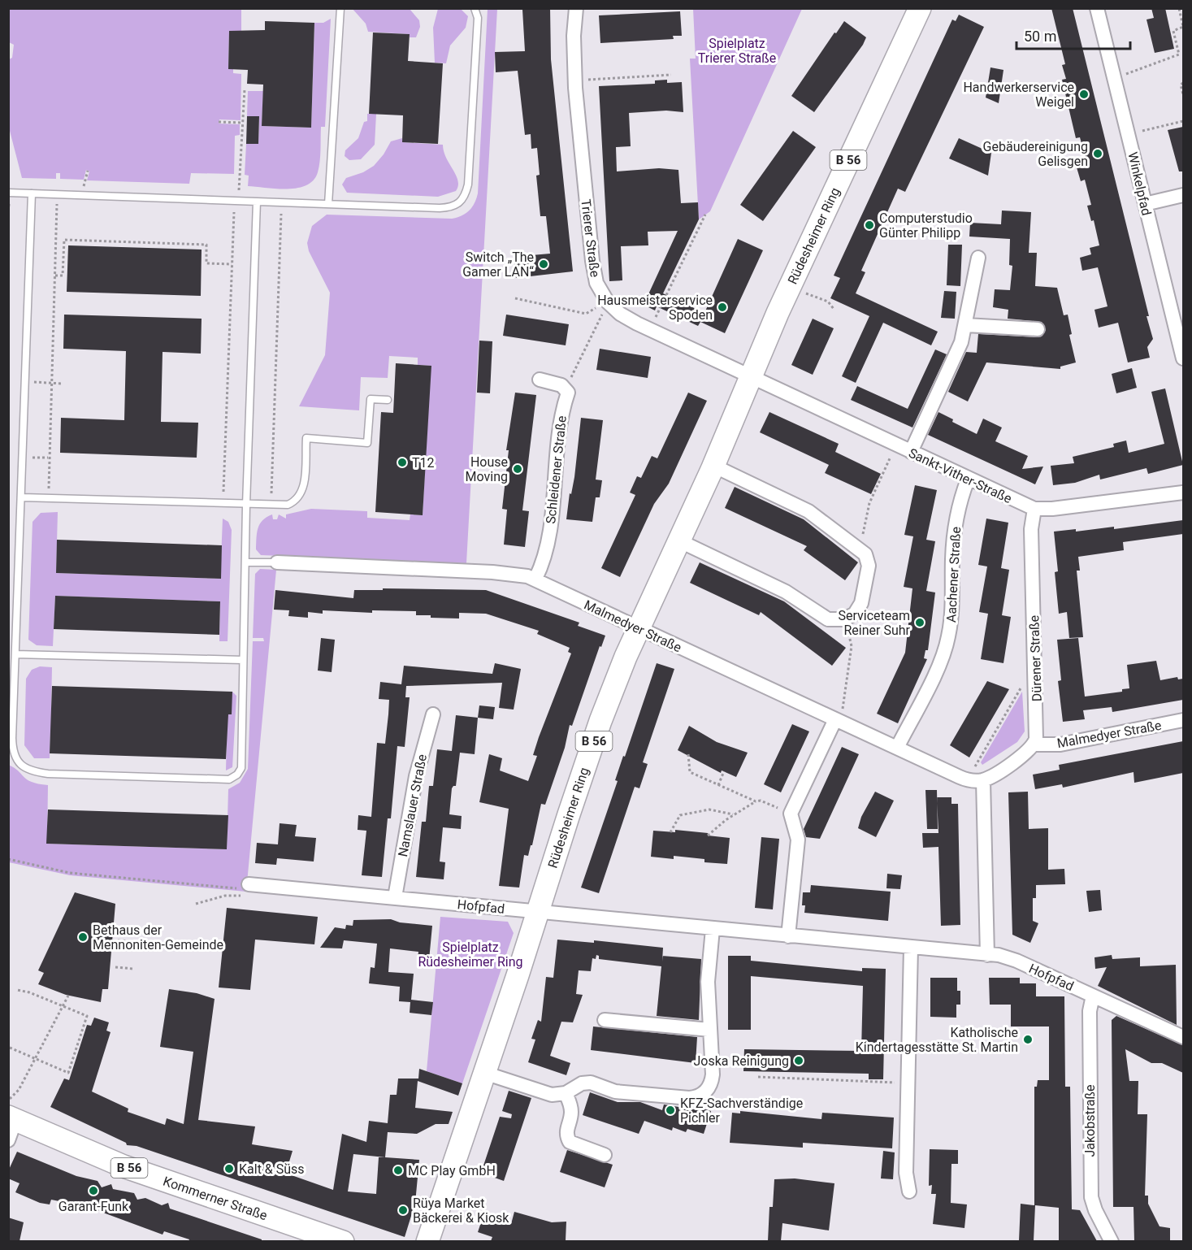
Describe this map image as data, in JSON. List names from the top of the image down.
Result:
{
  "streets": {
    "main road": ["B 56", "Rüdesheimer Ring", "Kommerner Straße"],
    "street": [
      "Winkelpfad",
      "Trierer Straße",
      "Schleidener Straße",
      "Sankt-Vither-Straße",
      "Aachener Straße",
      "Malmedyer Straße",
      "Dürener Straße",
      "Namslauer Straße",
      "Hofpfad",
      "Jakobstraße"
    ]
  },
  "crossings": [
    ["Rüdesheimer Ring", "Trierer Straße"],
    ["Rüdesheimer Ring", "Sankt-Vither-Straße"],
    ["Rüdesheimer Ring", "Malmedyer Straße"],
    ["Rüdesheimer Ring", "Hofpfad"],
    ["Trierer Straße", "Sankt-Vither-Straße"],
    ["Schleidener Straße", "Malmedyer Straße"],
    ["Sankt-Vither-Straße", "Aachener Straße"],
    ["Sankt-Vither-Straße", "Dürener Straße"],
    ["Aachener Straße", "Malmedyer Straße"],
    ["Malmedyer Straße", "Dürener Straße"],
    ["Namslauer Straße", "Hofpfad"],
    ["Hofpfad", "Jakobstraße"]
  ],
  "parks": ["Spielplatz Trierer Straße", "Spielplatz Rüdesheimer Ring"],
  "places": [
    "Handwerkerservice Weigel",
    "Gebäudereinigung Gelisgen",
    "Computerstudio Günter Philipp",
    "Switch „The Gamer LAN“",
    "Hausmeisterservice Spoden",
    "T12",
    "House Moving",
    "Serviceteam Reiner Suhr",
    "Bethaus der Mennoniten-Gemeinde",
    "Katholische Kindertagesstätte St. Martin",
    "Joska Reinigung",
    "KFZ-Sachverständige Pichler",
    "Kalt & Süss",
    "MC Play GmbH",
    "Garant-Funk",
    "Rüya Market Bäckerei & Kiosk"
  ],
  "scale_bar": "50 m"
}
